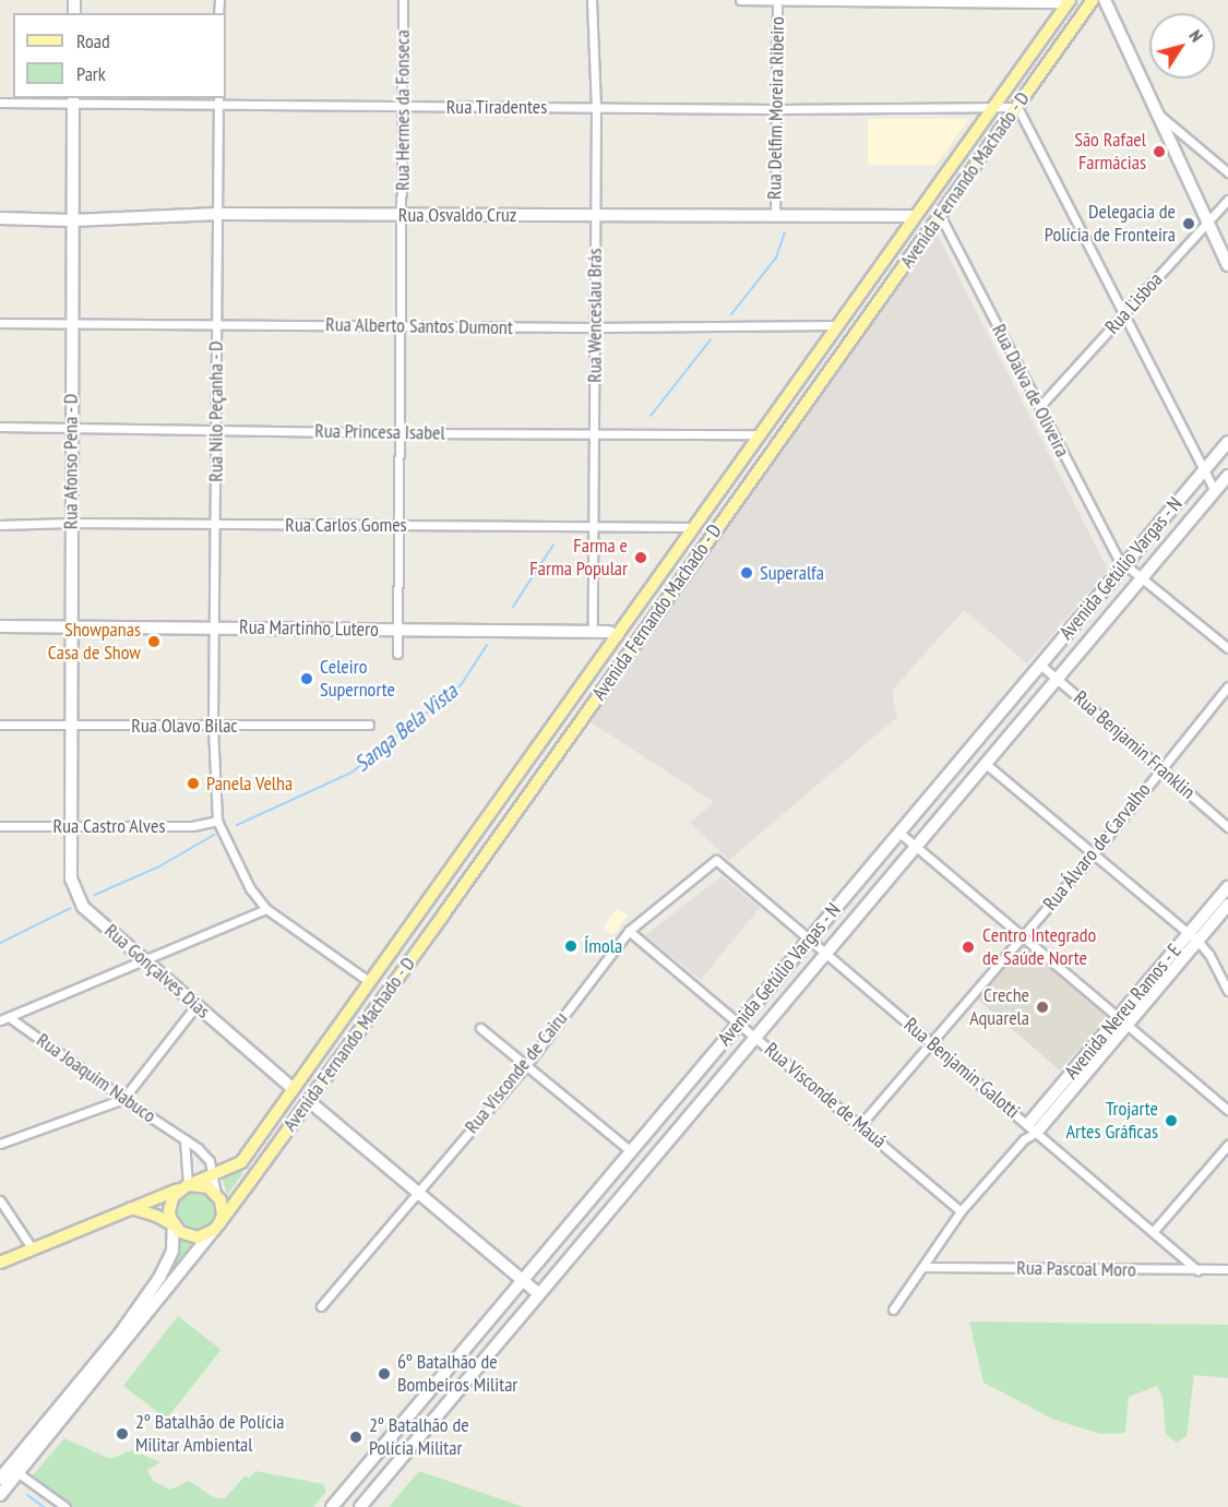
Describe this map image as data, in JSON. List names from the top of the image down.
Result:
{
  "streets": {
    "main road": ["Avenida Fernando Machado - D"],
    "street": [
      "Rua Tiradentes",
      "Rua Delfim Moreira Ribeiro",
      "Rua Hermes da Fonseca",
      "Rua Osvaldo Cruz",
      "Rua Lisboa",
      "Rua Wenceslau Brás",
      "Rua Alberto Santos Dumont",
      "Rua Dalva de Oliveira",
      "Rua Nilo Peçanha - D",
      "Rua Princesa Isabel",
      "Rua Afonso Pena - D",
      "Rua Carlos Gomes",
      "Avenida Getúlio Vargas - N",
      "Rua Martinho Lutero",
      "Rua Olavo Bilac",
      "Rua Benjamin Franklin",
      "Rua Castro Alves",
      "Rua Álvaro de Carvalho",
      "Rua Gonçalves Dias",
      "Avenida Nereu Ramos - E",
      "Rua Benjamin Galotti",
      "Rua Visconde de Cairu",
      "Rua Joaquim Nabuco",
      "Rua Visconde de Mauá",
      "Rua Pascoal Moro"
    ]
  },
  "crossings": [
    ["Rua Tiradentes", "Rua Delfim Moreira Ribeiro"],
    ["Rua Tiradentes", "Rua Hermes da Fonseca"],
    ["Rua Tiradentes", "Avenida Fernando Machado - D"],
    ["Rua Tiradentes", "Rua Wenceslau Brás"],
    ["Rua Tiradentes", "Rua Nilo Peçanha - D"],
    ["Rua Tiradentes", "Rua Afonso Pena - D"],
    ["Rua Delfim Moreira Ribeiro", "Rua Osvaldo Cruz"],
    ["Rua Hermes da Fonseca", "Rua Osvaldo Cruz"],
    ["Rua Hermes da Fonseca", "Rua Alberto Santos Dumont"],
    ["Rua Hermes da Fonseca", "Rua Princesa Isabel"],
    ["Rua Hermes da Fonseca", "Rua Carlos Gomes"],
    ["Rua Hermes da Fonseca", "Rua Martinho Lutero"],
    ["Avenida Fernando Machado - D", "Rua Osvaldo Cruz"],
    ["Avenida Fernando Machado - D", "Rua Alberto Santos Dumont"],
    ["Avenida Fernando Machado - D", "Rua Dalva de Oliveira"],
    ["Avenida Fernando Machado - D", "Rua Princesa Isabel"],
    ["Avenida Fernando Machado - D", "Rua Carlos Gomes"],
    ["Avenida Fernando Machado - D", "Rua Martinho Lutero"],
    ["Avenida Fernando Machado - D", "Rua Gonçalves Dias"],
    ["Avenida Fernando Machado - D", "Rua Joaquim Nabuco"],
    ["Rua Osvaldo Cruz", "Rua Wenceslau Brás"],
    ["Rua Osvaldo Cruz", "Rua Nilo Peçanha - D"],
    ["Rua Osvaldo Cruz", "Rua Afonso Pena - D"],
    ["Rua Lisboa", "Rua Dalva de Oliveira"],
    ["Rua Wenceslau Brás", "Rua Alberto Santos Dumont"],
    ["Rua Wenceslau Brás", "Rua Princesa Isabel"],
    ["Rua Wenceslau Brás", "Rua Carlos Gomes"],
    ["Rua Wenceslau Brás", "Rua Martinho Lutero"],
    ["Rua Alberto Santos Dumont", "Rua Nilo Peçanha - D"],
    ["Rua Alberto Santos Dumont", "Rua Afonso Pena - D"],
    ["Rua Dalva de Oliveira", "Avenida Getúlio Vargas - N"],
    ["Rua Nilo Peçanha - D", "Rua Princesa Isabel"],
    ["Rua Nilo Peçanha - D", "Rua Carlos Gomes"],
    ["Rua Nilo Peçanha - D", "Rua Martinho Lutero"],
    ["Rua Nilo Peçanha - D", "Rua Olavo Bilac"],
    ["Rua Nilo Peçanha - D", "Rua Castro Alves"],
    ["Rua Princesa Isabel", "Rua Afonso Pena - D"],
    ["Rua Afonso Pena - D", "Rua Carlos Gomes"],
    ["Rua Afonso Pena - D", "Rua Martinho Lutero"],
    ["Rua Afonso Pena - D", "Rua Olavo Bilac"],
    ["Rua Afonso Pena - D", "Rua Castro Alves"],
    ["Rua Afonso Pena - D", "Rua Gonçalves Dias"],
    ["Avenida Getúlio Vargas - N", "Rua Benjamin Franklin"],
    ["Avenida Getúlio Vargas - N", "Rua Benjamin Galotti"],
    ["Avenida Getúlio Vargas - N", "Rua Visconde de Mauá"],
    ["Rua Benjamin Franklin", "Rua Álvaro de Carvalho"],
    ["Rua Castro Alves", "Rua Gonçalves Dias"],
    ["Rua Álvaro de Carvalho", "Rua Benjamin Galotti"],
    ["Rua Álvaro de Carvalho", "Rua Visconde de Mauá"],
    ["Avenida Nereu Ramos - E", "Rua Benjamin Galotti"],
    ["Avenida Nereu Ramos - E", "Rua Visconde de Mauá"],
    ["Avenida Nereu Ramos - E", "Rua Pascoal Moro"],
    ["Rua Benjamin Galotti", "Rua Visconde de Cairu"],
    ["Rua Benjamin Galotti", "Rua Pascoal Moro"],
    ["Rua Visconde de Cairu", "Rua Visconde de Mauá"]
  ],
  "water": ["Sanga Bela Vista"],
  "places": [
    "São Rafael Farmácias",
    "Delegacia de Polícia de Fronteira",
    "Farma e Farma Popular",
    "Superalfa",
    "Showpanas Casa de Show",
    "Celeiro Supernorte",
    "Panela Velha",
    "Ímola",
    "Centro Integrado de Saúde Norte",
    "Creche Aquarela",
    "Trojarte Artes Gráficas",
    "6º Batalhão de Bombeiros Militar",
    "2º Batalhão de Polícia Militar Ambiental",
    "2º Batalhão de Polícia Militar"
  ],
  "legend": ["Road", "Park"],
  "north": "top right"
}
